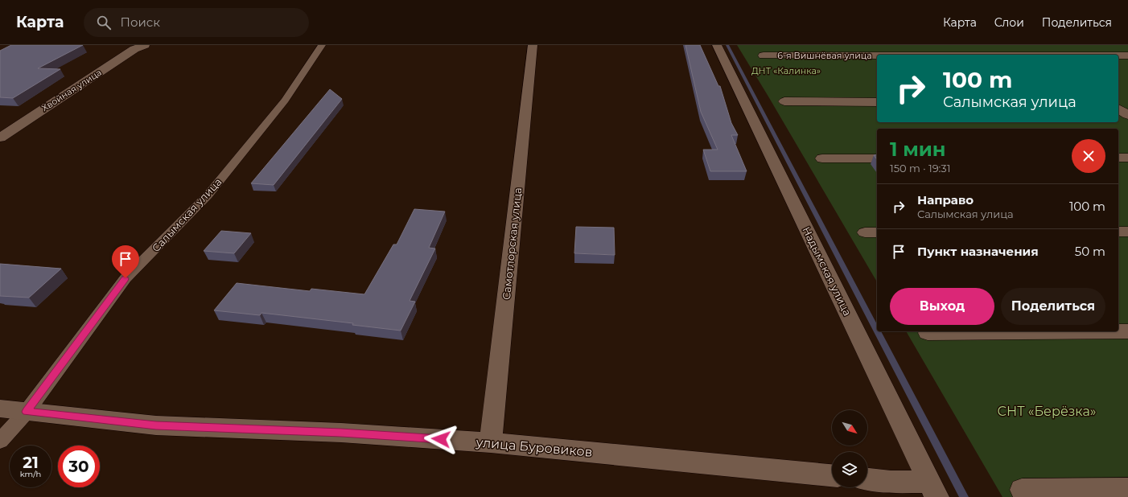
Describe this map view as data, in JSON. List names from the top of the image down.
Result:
{
  "streets": {
    "street": [
      "6-я Вишнёвая улица",
      "Хвойная улица",
      "Самотлорская улица",
      "Надымская улица",
      "улица Буровиков"
    ],
    "lane": ["Салымская улица"]
  },
  "crossings": [
    ["Салымская улица", "улица Буровиков"],
    ["Самотлорская улица", "улица Буровиков"]
  ],
  "parks": ["ДНТ «Калинка»", "СНТ «Берёзка»"],
  "north": "bottom right",
  "page": {
    "header": "Карта",
    "search": "Поиск",
    "nav": ["Карта", "Слои", "Поделиться"],
    "turn": ["100 m", "Салымская улица"],
    "heading": ["1 мин", "150 m · 19:31"],
    "list": [
      {
        "name": "Направо",
        "note": "Салымская улица",
        "value": "100 m"
      },
      {
        "name": "Пункт назначения",
        "value": "50 m"
      }
    ],
    "buttons": ["Выход", "Поделиться"],
    "speed": "21 km/h",
    "limit": "30"
  }
}
